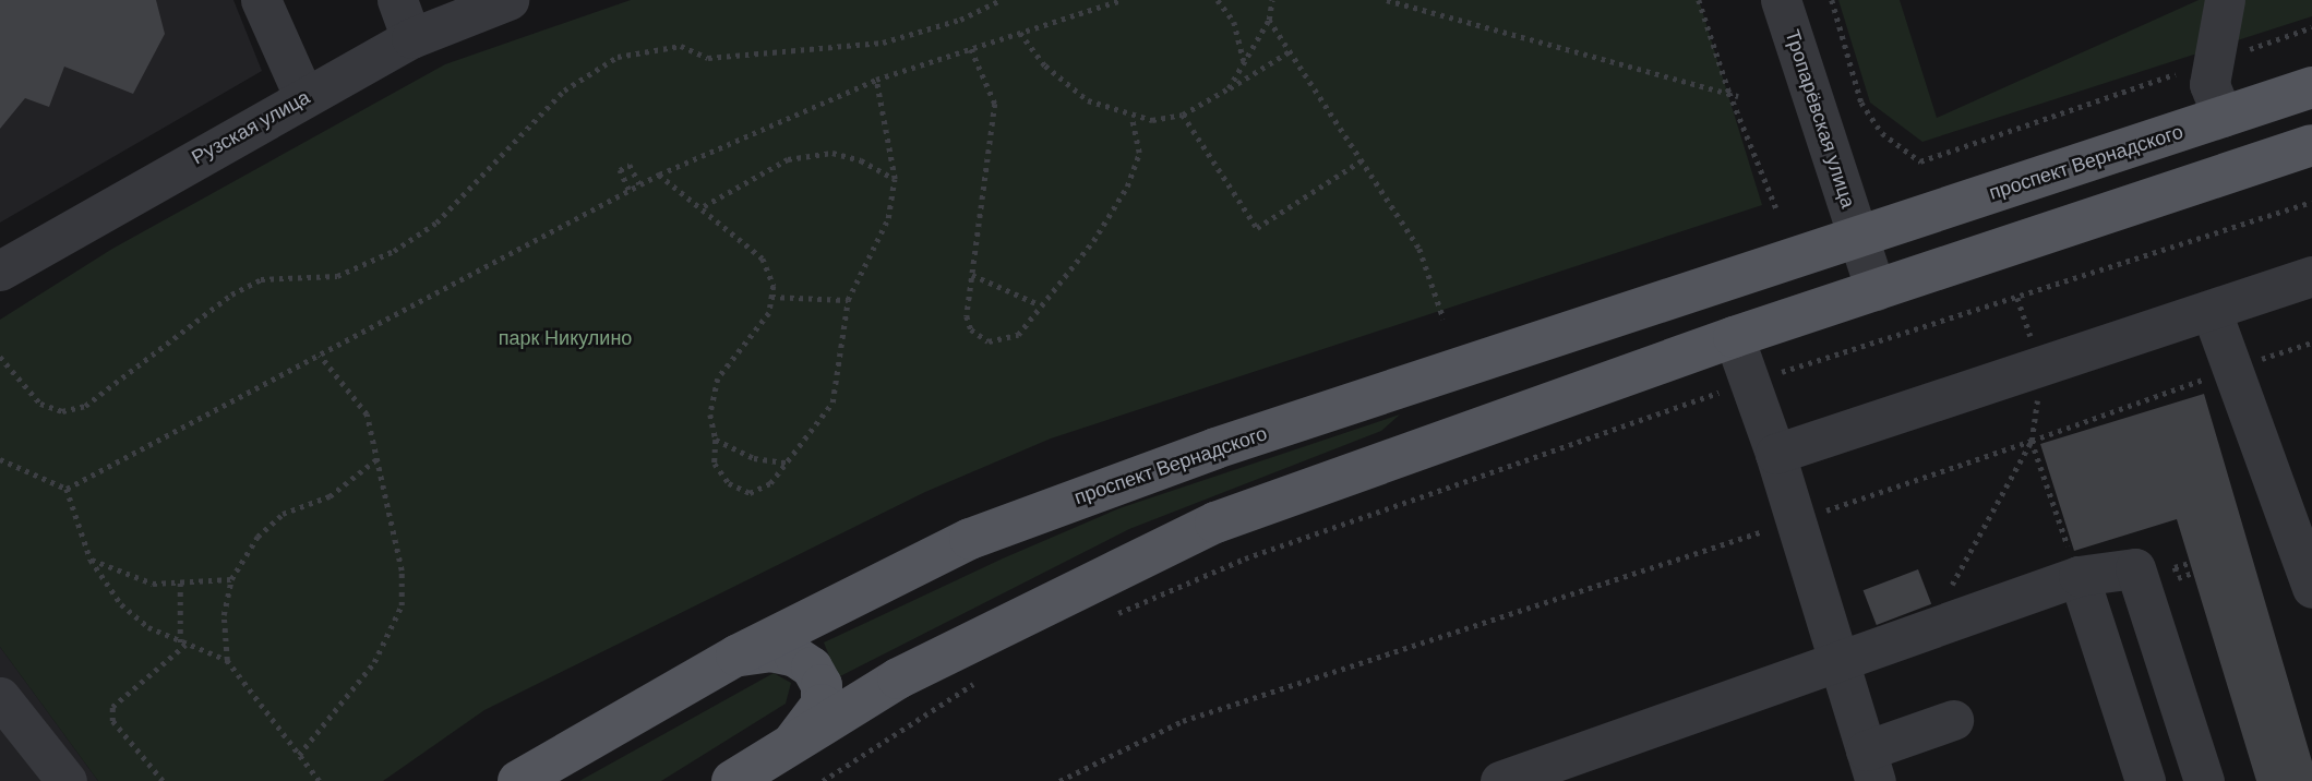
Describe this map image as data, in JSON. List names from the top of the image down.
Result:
{
  "streets": {
    "main road": ["проспект Вернадского"],
    "street": ["Тропарёвская улица", "Рузская улица"]
  },
  "crossings": [
    ["Тропарёвская улица", "проспект Вернадского"]
  ],
  "parks": ["парк Никулино"]
}
